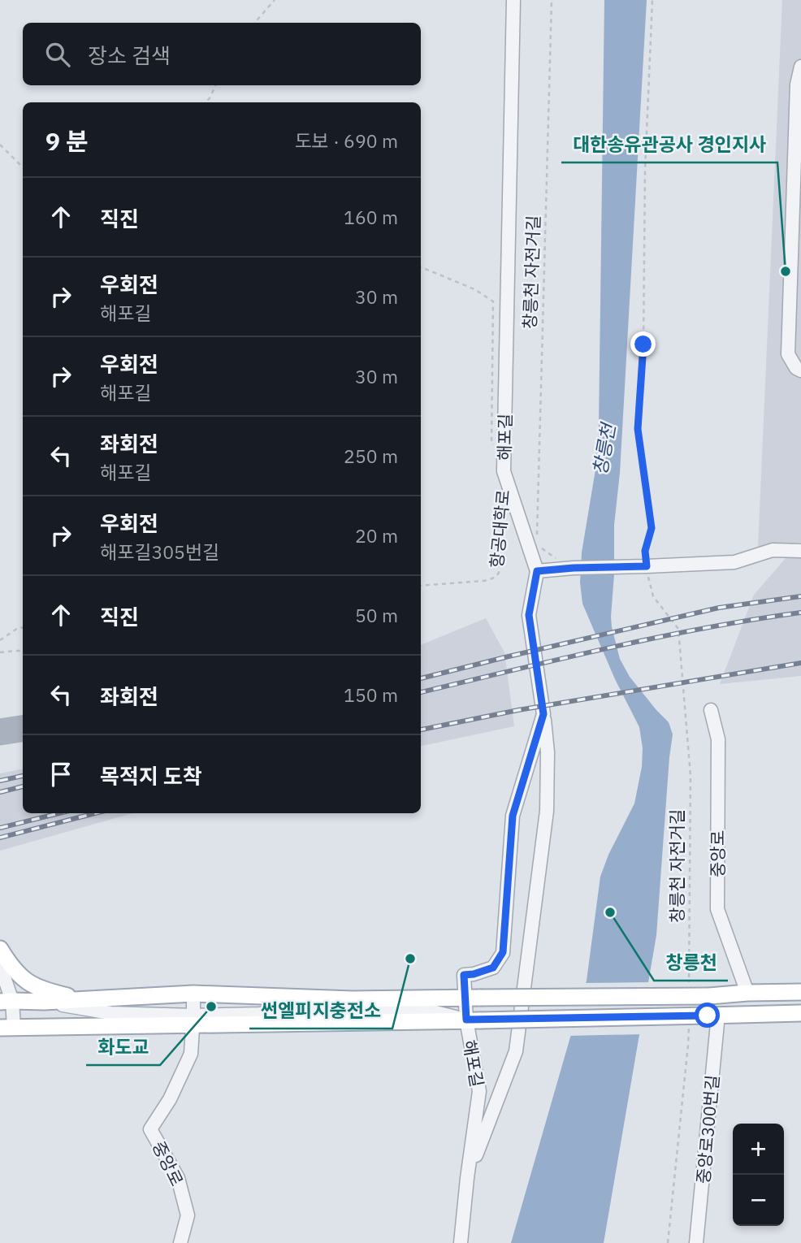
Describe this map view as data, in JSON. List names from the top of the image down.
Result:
{
  "streets": {
    "street": ["해포길", "중앙로", "중앙로300번길"],
    "path": ["창릉천 자전거길", "항공대학로"]
  },
  "water": ["창릉천"],
  "places": [
    "대한송유관공사 경인지사",
    "창릉천",
    "썬엘피지충전소",
    "화도교"
  ],
  "page": {
    "search": "장소 검색",
    "heading": ["9 분", "도보 · 690 m"],
    "list": [
      ["직진", "160 m"],
      ["우회전", "해포길", "30 m"],
      ["우회전", "해포길", "30 m"],
      ["좌회전", "해포길", "250 m"],
      ["우회전", "해포길305번길", "20 m"],
      ["직진", "50 m"],
      ["좌회전", "150 m"],
      "목적지 도착"
    ],
    "map_buttons": ["+", "−"]
  }
}
